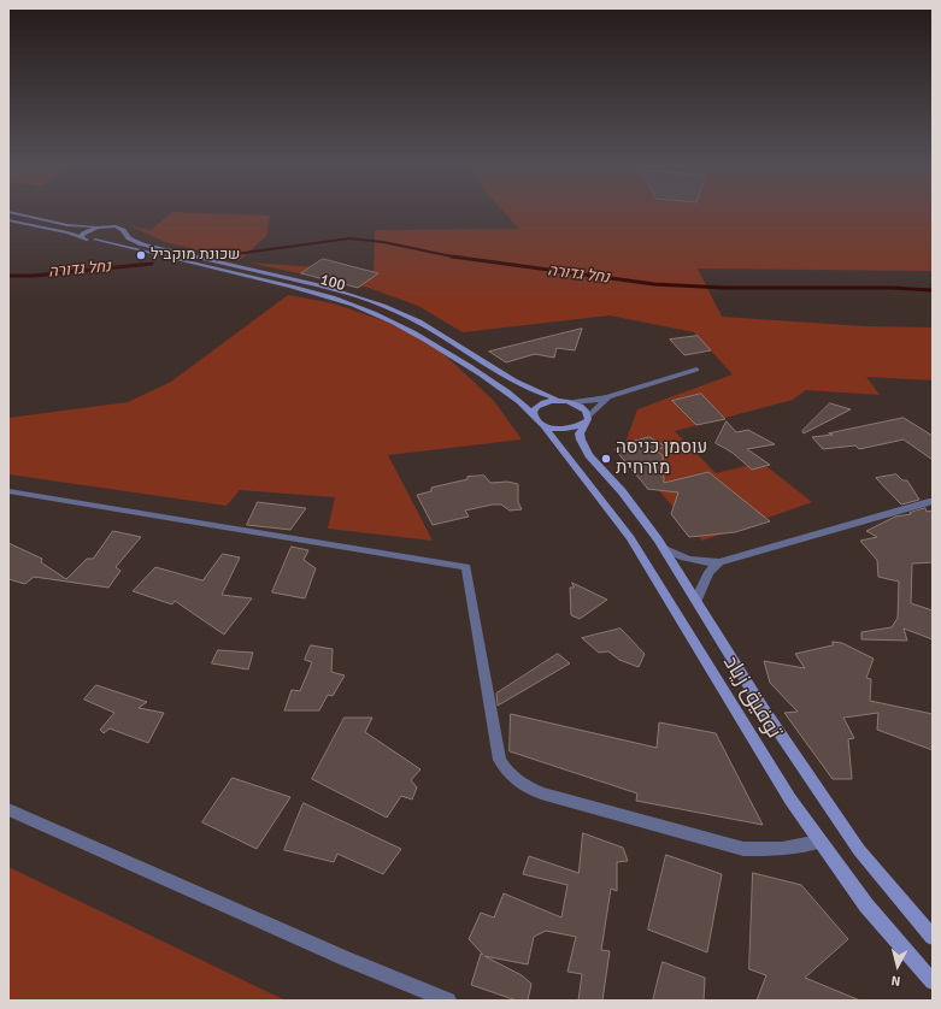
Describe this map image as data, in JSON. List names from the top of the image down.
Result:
{
  "streets": {
    "main road": ["100", "توفيق زياد"]
  },
  "crossings": [
    ["100", "توفيق زياد"]
  ],
  "water": ["נחל גדורה"],
  "places": ["שכונת מוקביל", "עוסמן כניסה מזרחית"],
  "north": "bottom"
}
